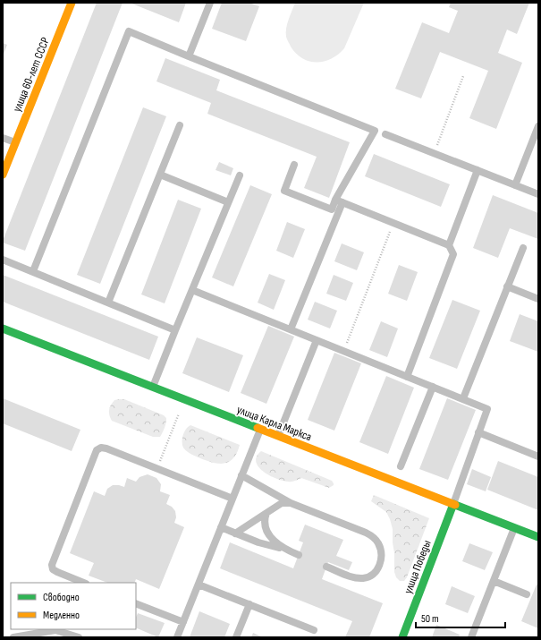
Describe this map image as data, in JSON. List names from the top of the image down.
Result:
{
  "streets": {
    "street": ["улица 60-лет СССР", "улица Карла Маркса", "улица Победы"]
  },
  "crossings": [
    ["улица Карла Маркса", "улица Победы"]
  ],
  "legend": ["Свободно", "Медленно"],
  "scale_bar": "50 m"
}
